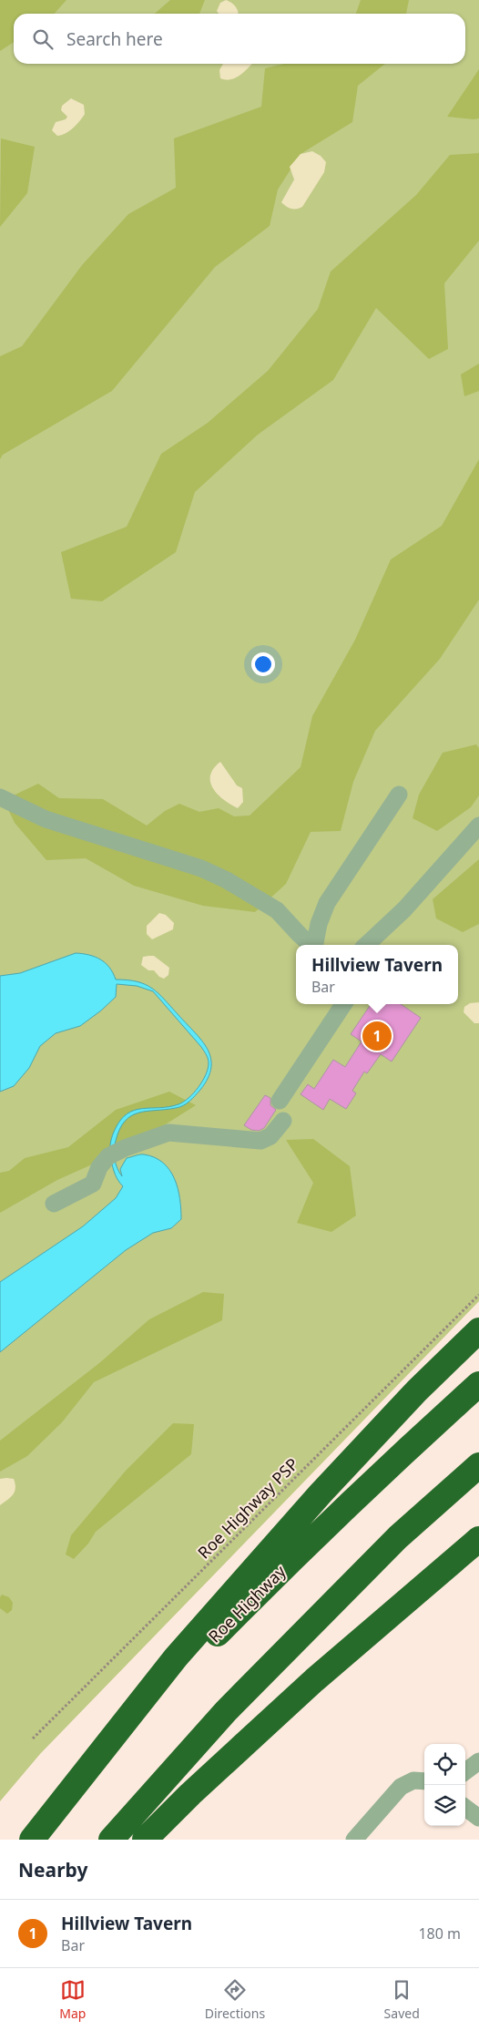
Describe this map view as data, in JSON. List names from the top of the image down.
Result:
{
  "streets": {
    "highway": ["Roe Highway"],
    "path": ["Roe Highway PSP"]
  },
  "page": {
    "search": "Search here",
    "popup": ["Hillview Tavern", "Bar"],
    "pins": "1",
    "heading": "Nearby",
    "list": [
      {
        "mark": "1",
        "name": "Hillview Tavern",
        "note": "Bar",
        "value": "180 m"
      }
    ],
    "nav": ["Map", "Directions", "Saved"]
  }
}
